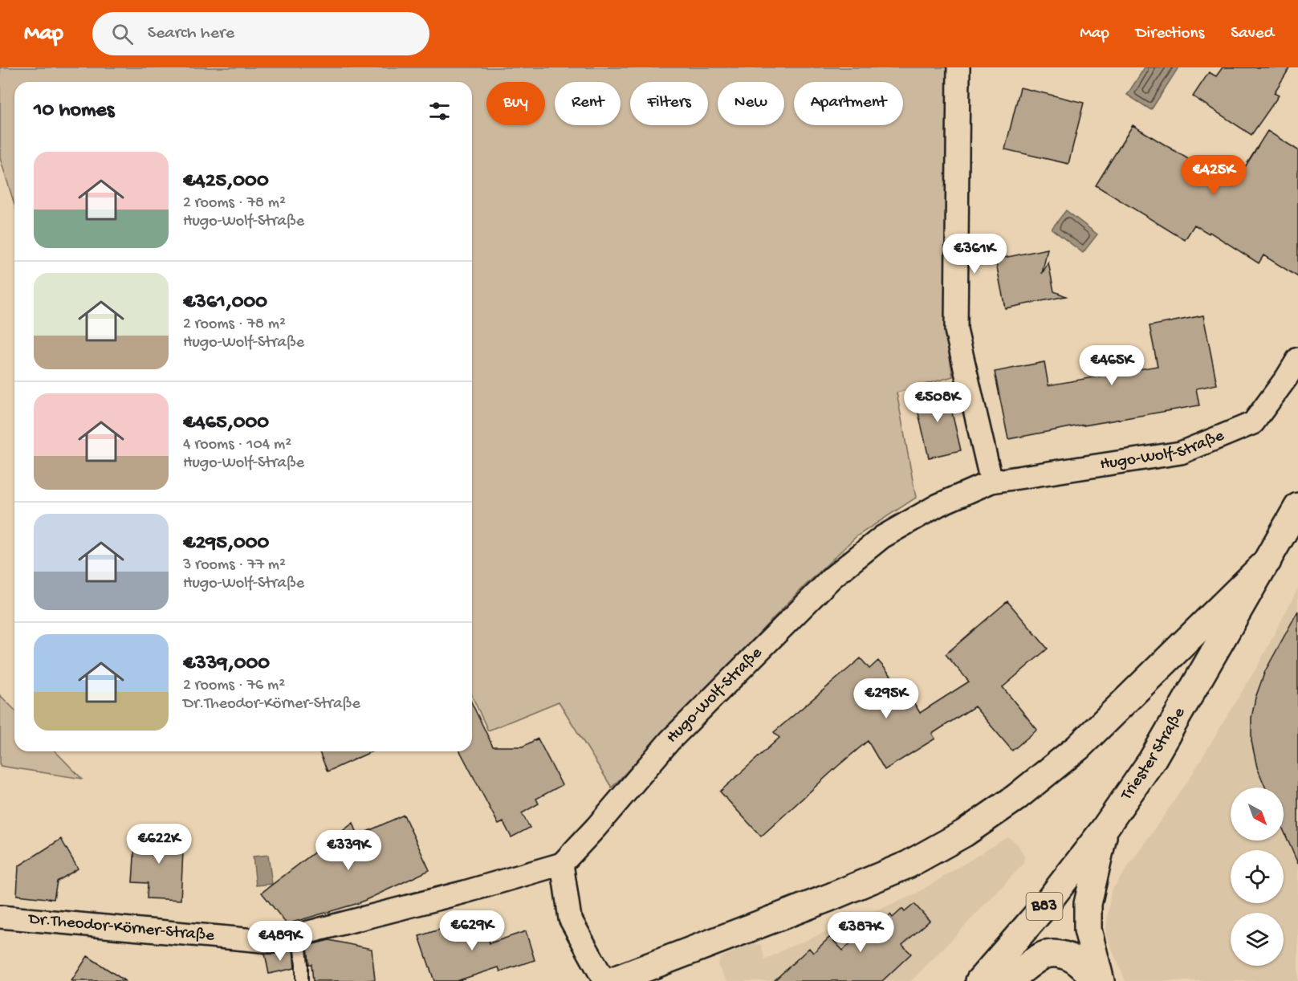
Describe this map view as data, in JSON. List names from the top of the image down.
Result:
{
  "streets": {
    "main road": ["Triester Straße", "B83"],
    "street": ["Hugo-Wolf-Straße", "Dr.Theodor-Körner-Straße"]
  },
  "crossings": [
    ["Hugo-Wolf-Straße", "Dr.Theodor-Körner-Straße"]
  ],
  "north": "bottom right",
  "page": {
    "header": "Map",
    "search": "Search here",
    "nav": ["Map", "Directions", "Saved"],
    "chip": [
      "Buy",
      "Rent",
      "Filters",
      "New",
      "Apartment"
    ],
    "heading": "10 homes",
    "list": [
      {
        "name": "€425,000",
        "note": "2 rooms · 78 m² · Hugo-Wolf-Straße"
      },
      {
        "name": "€361,000",
        "note": "2 rooms · 78 m² · Hugo-Wolf-Straße"
      },
      {
        "name": "€465,000",
        "note": "4 rooms · 104 m² · Hugo-Wolf-Straße"
      },
      {
        "name": "€295,000",
        "note": "3 rooms · 77 m² · Hugo-Wolf-Straße"
      },
      {
        "name": "€339,000",
        "note": "2 rooms · 76 m² · Dr.Theodor-Körner-Straße"
      }
    ],
    "price": [
      "€425K",
      "€361K",
      "€465K",
      "€508K",
      "€295K",
      "€622K",
      "€339K",
      "€629K",
      "€387K",
      "€489K"
    ]
  }
}
